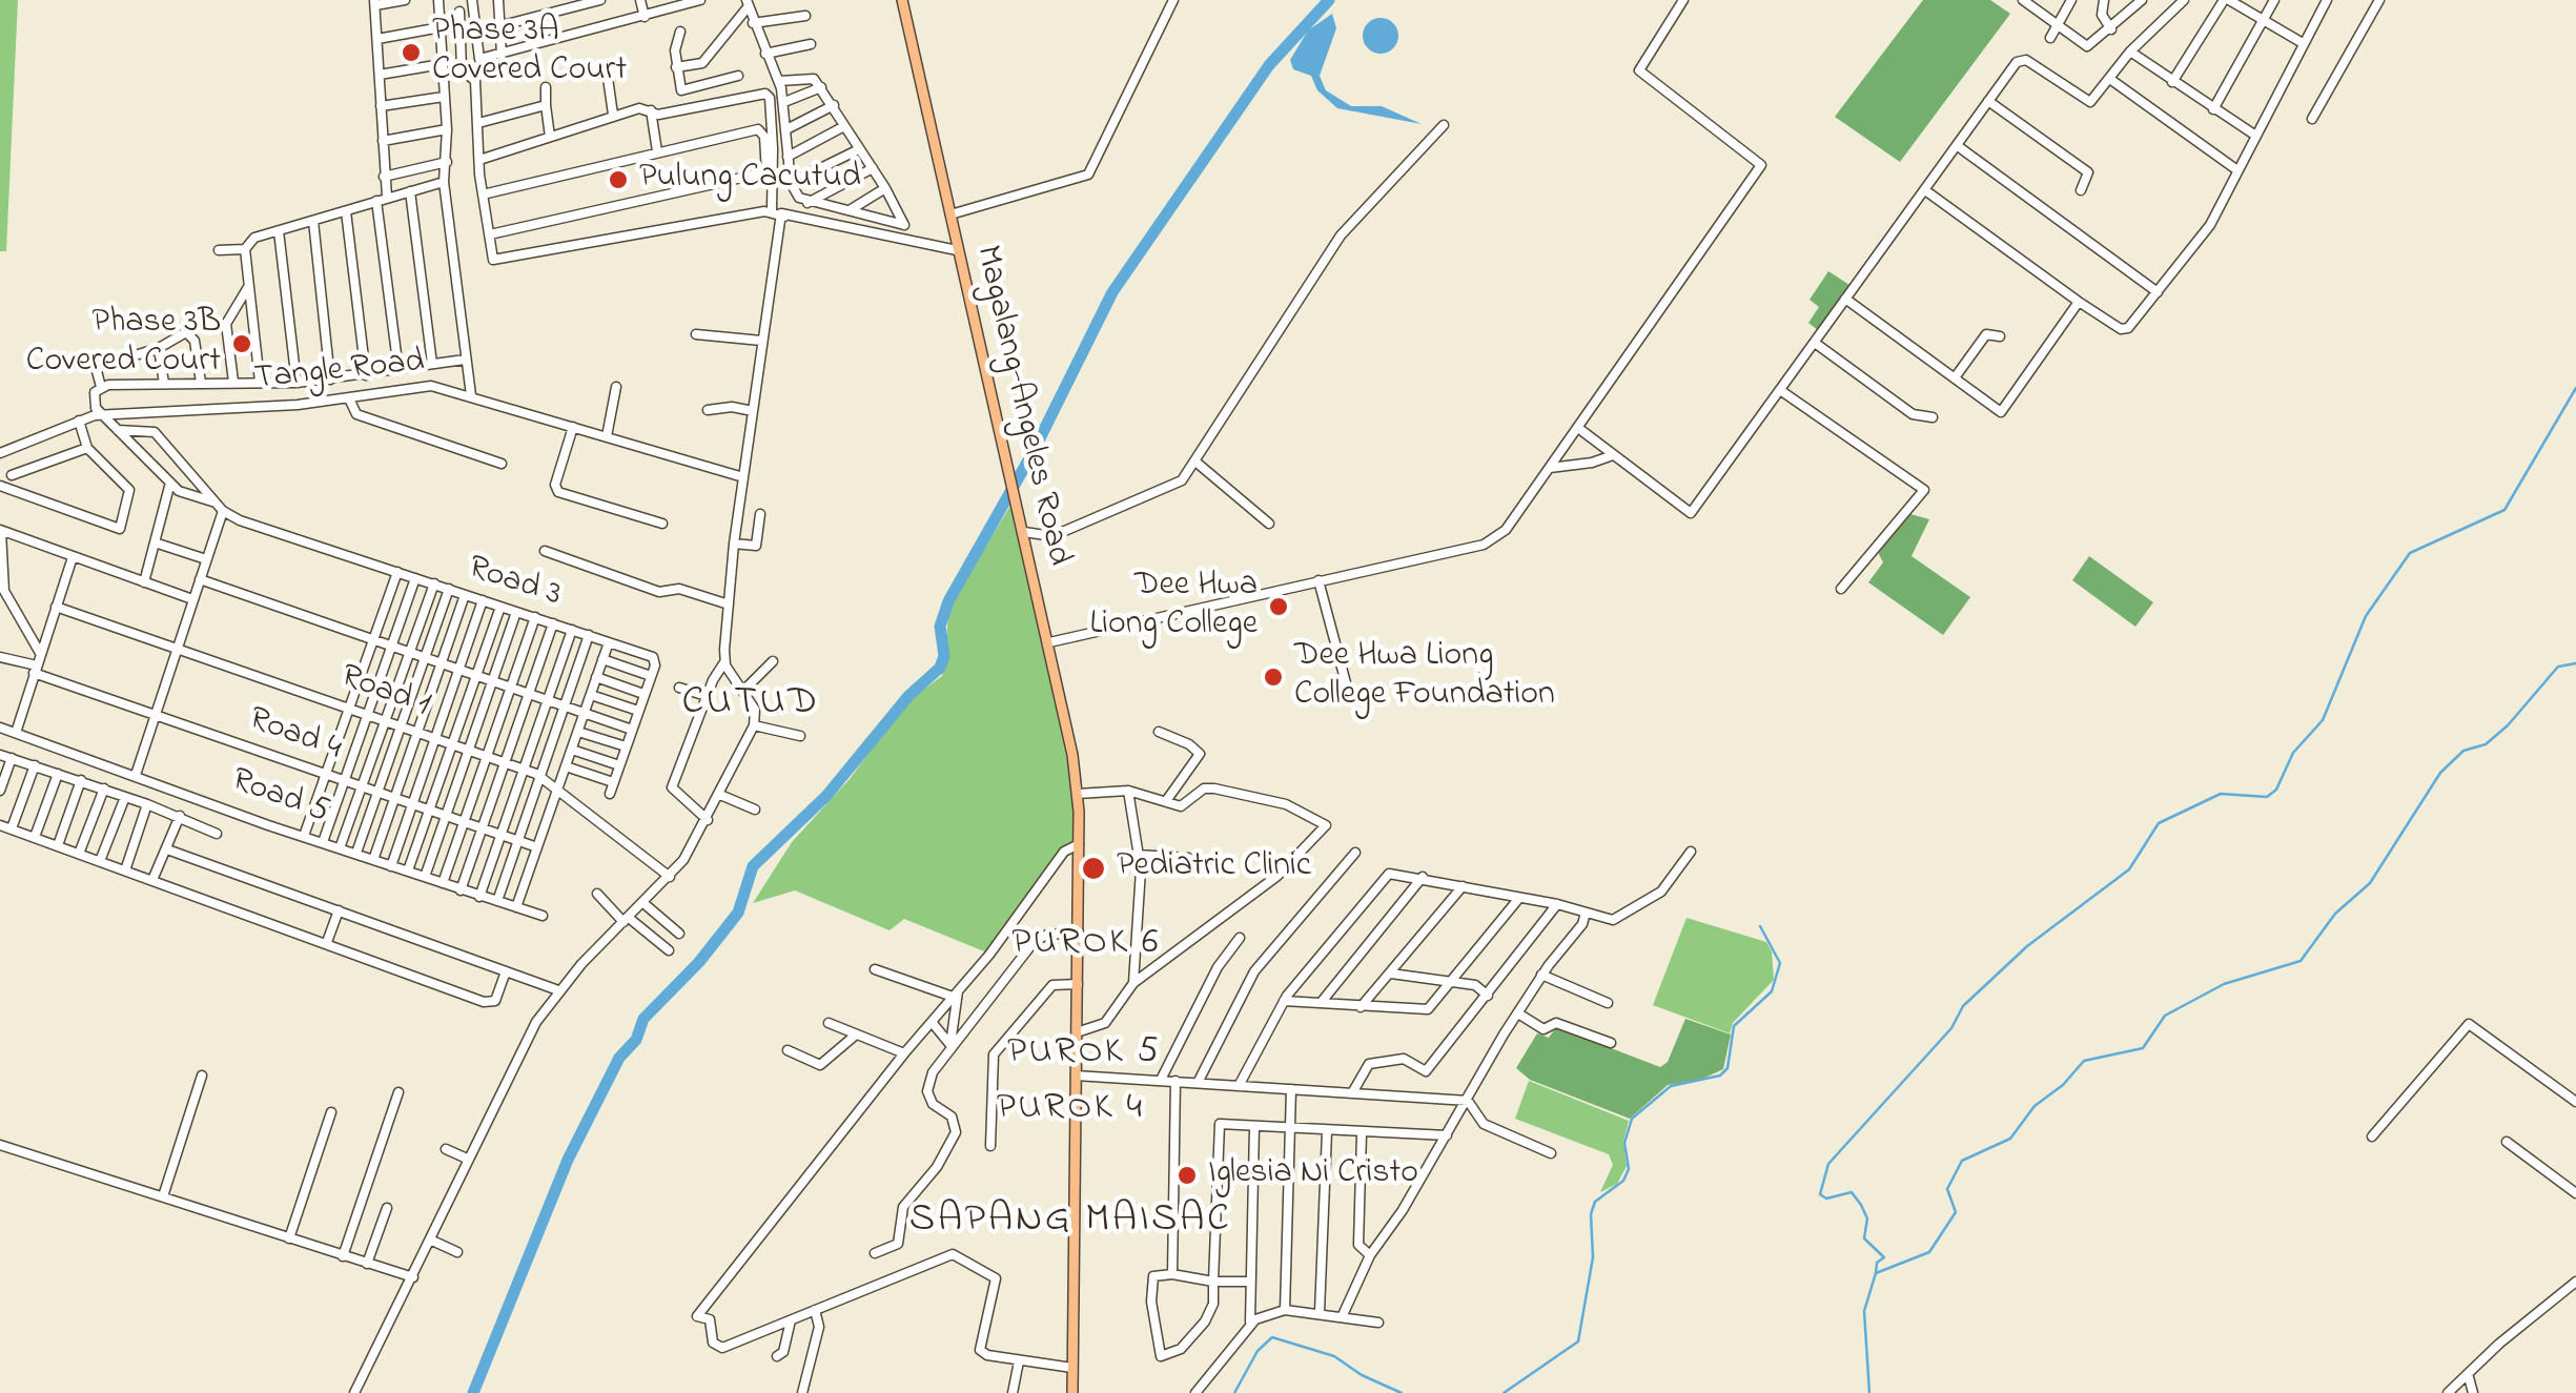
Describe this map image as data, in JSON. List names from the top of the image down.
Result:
{
  "streets": {
    "main road": ["Magalang-Angeles Road"],
    "street": [
      "Tangle Road",
      "Road 3",
      "Road 1",
      "Road 4",
      "Road 5"
    ]
  },
  "districts": [
    "CUTUD",
    "PUROK 6",
    "PUROK 5",
    "PUROK 4",
    "SAPANG MAISAC"
  ],
  "places": [
    "Phase 3A Covered Court",
    "Pulung Cacutud",
    "Phase 3B Covered Court",
    "Dee Hwa Liong College",
    "Dee Hwa Liong College Foundation",
    "Pediatric Clinic",
    "Iglesia Ni Cristo"
  ]
}
